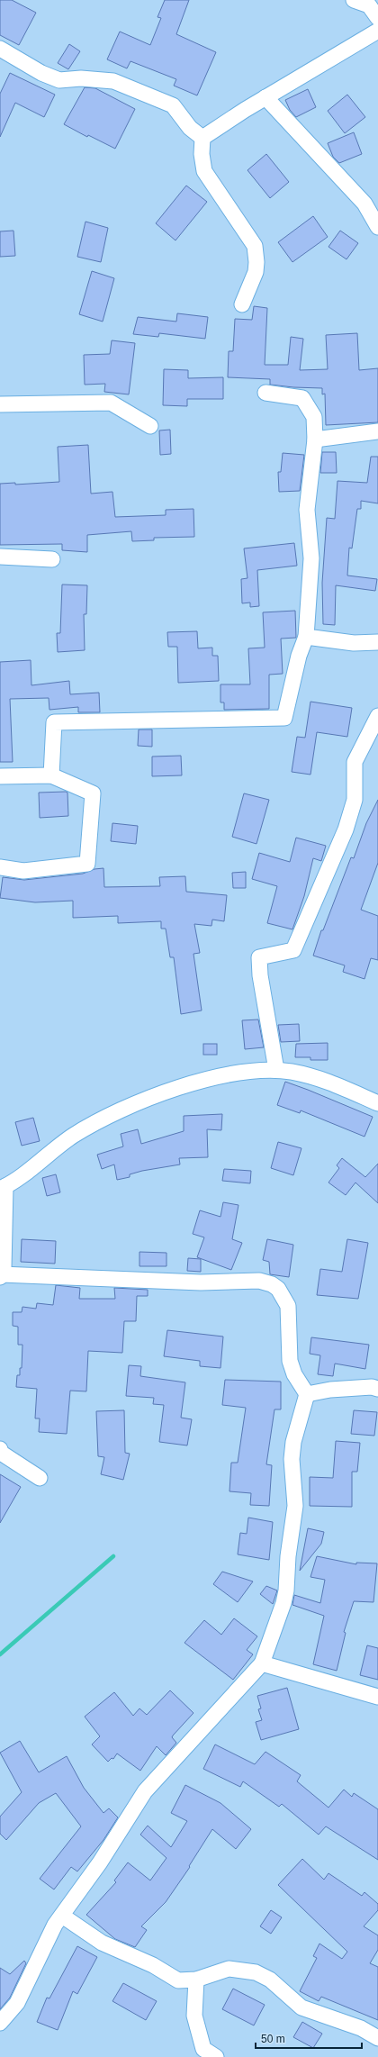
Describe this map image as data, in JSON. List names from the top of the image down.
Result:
{
  "scale_bar": "50 m"
}
